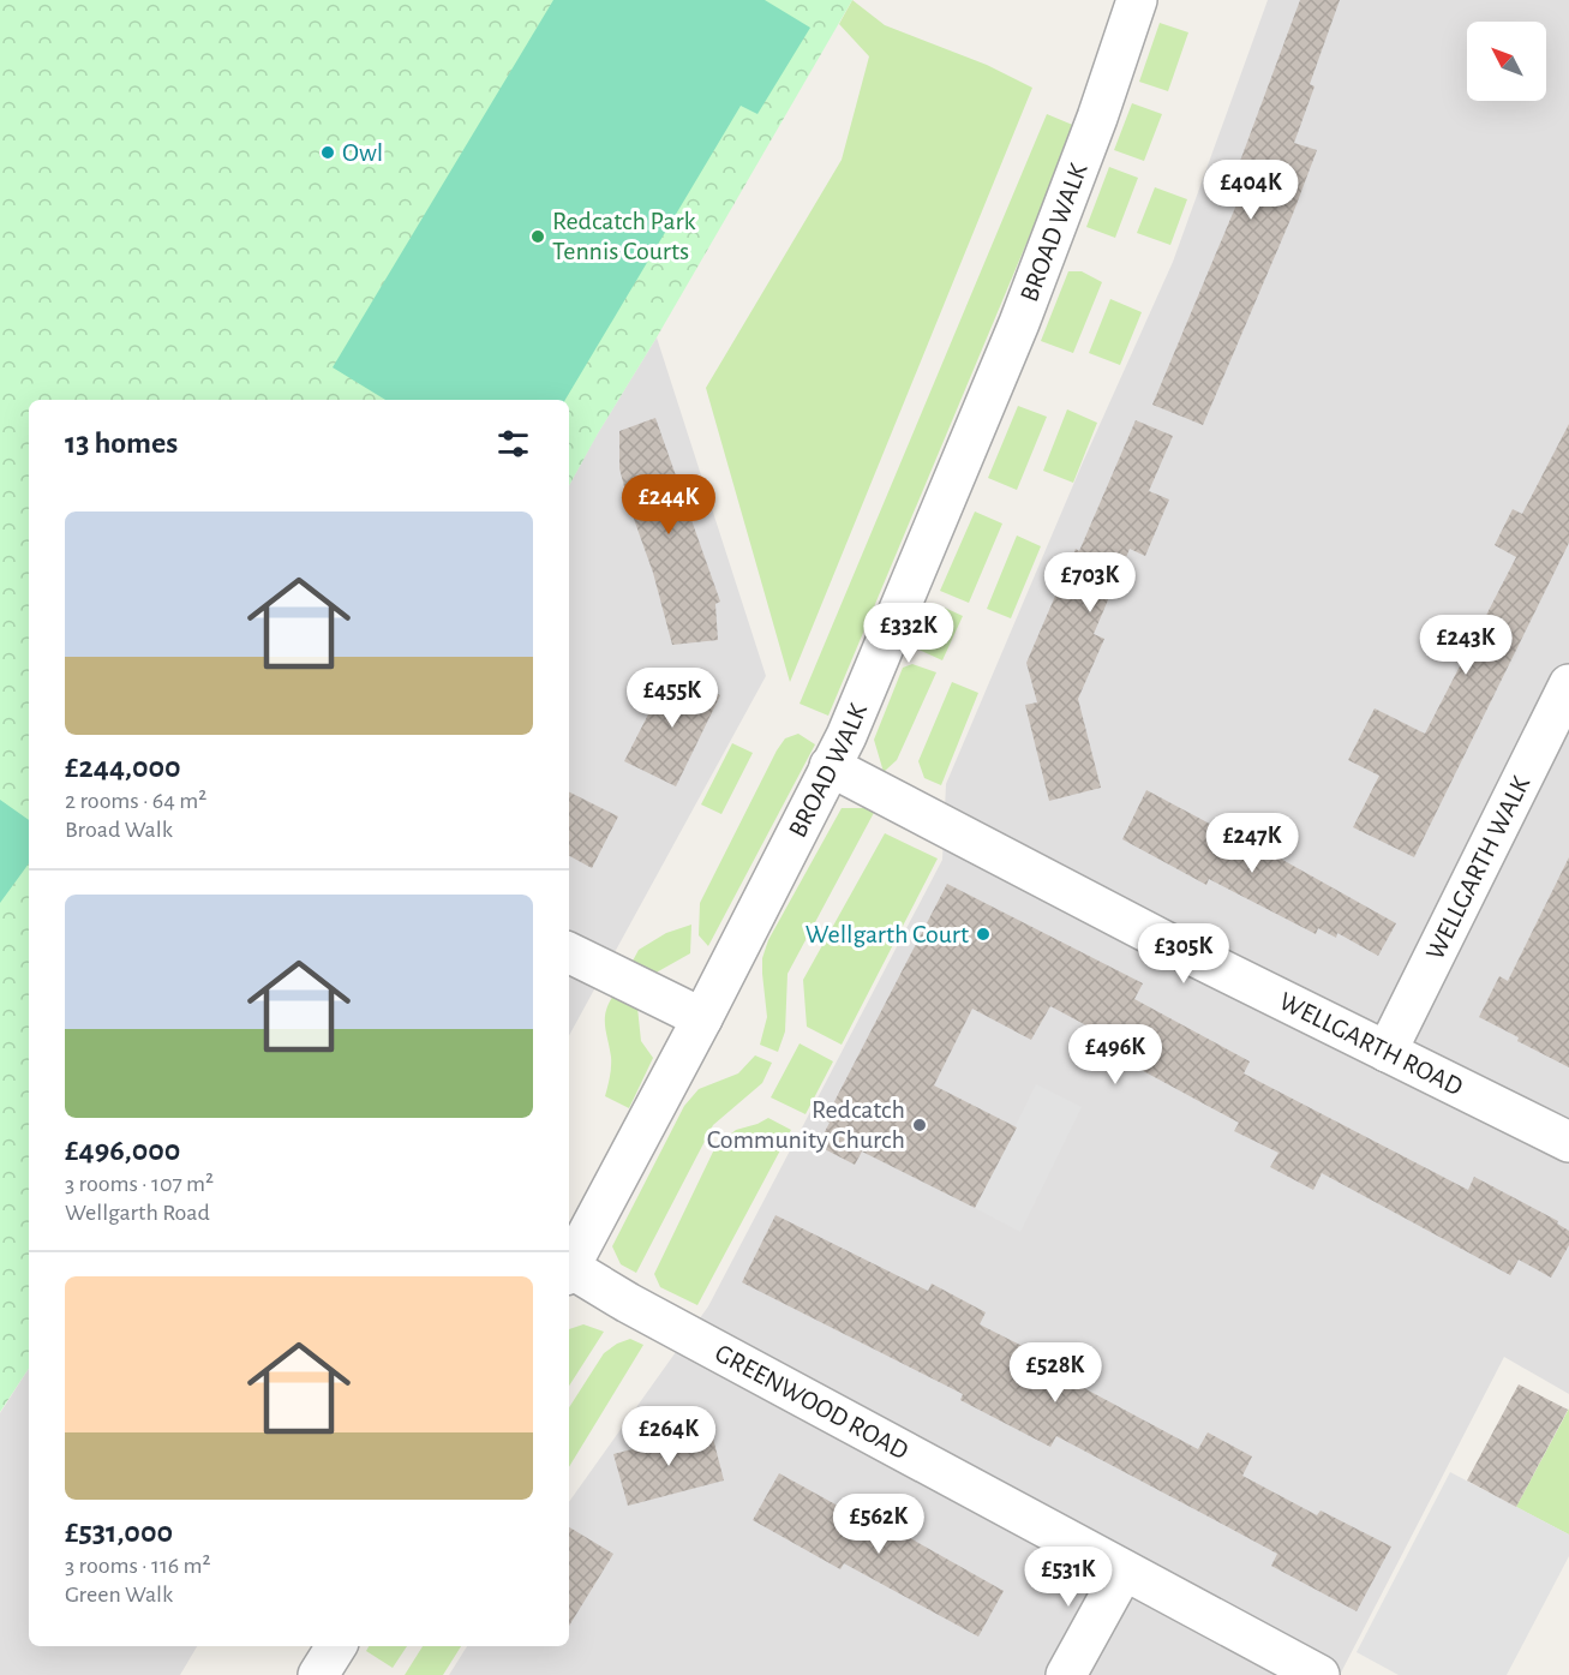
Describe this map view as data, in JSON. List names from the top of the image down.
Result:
{
  "streets": {
    "street": [
      "BROAD WALK",
      "WELLGARTH WALK",
      "WELLGARTH ROAD",
      "GREENWOOD ROAD"
    ]
  },
  "crossings": [
    ["BROAD WALK", "WELLGARTH ROAD"],
    ["WELLGARTH WALK", "WELLGARTH ROAD"]
  ],
  "places": [
    "Owl",
    "Redcatch Park Tennis Courts",
    "Wellgarth Court",
    "Redcatch Community Church"
  ],
  "north": "top left",
  "page": {
    "price": [
      "£404K",
      "£244K",
      "£703K",
      "£332K",
      "£243K",
      "£455K",
      "£247K",
      "£305K",
      "£496K",
      "£528K",
      "£264K",
      "£562K",
      "£531K"
    ],
    "heading": "13 homes",
    "list": [
      {
        "name": "£244,000",
        "note": "2 rooms · 64 m² · Broad Walk"
      },
      {
        "name": "£496,000",
        "note": "3 rooms · 107 m² · Wellgarth Road"
      },
      {
        "name": "£531,000",
        "note": "3 rooms · 116 m² · Green Walk"
      }
    ]
  }
}
